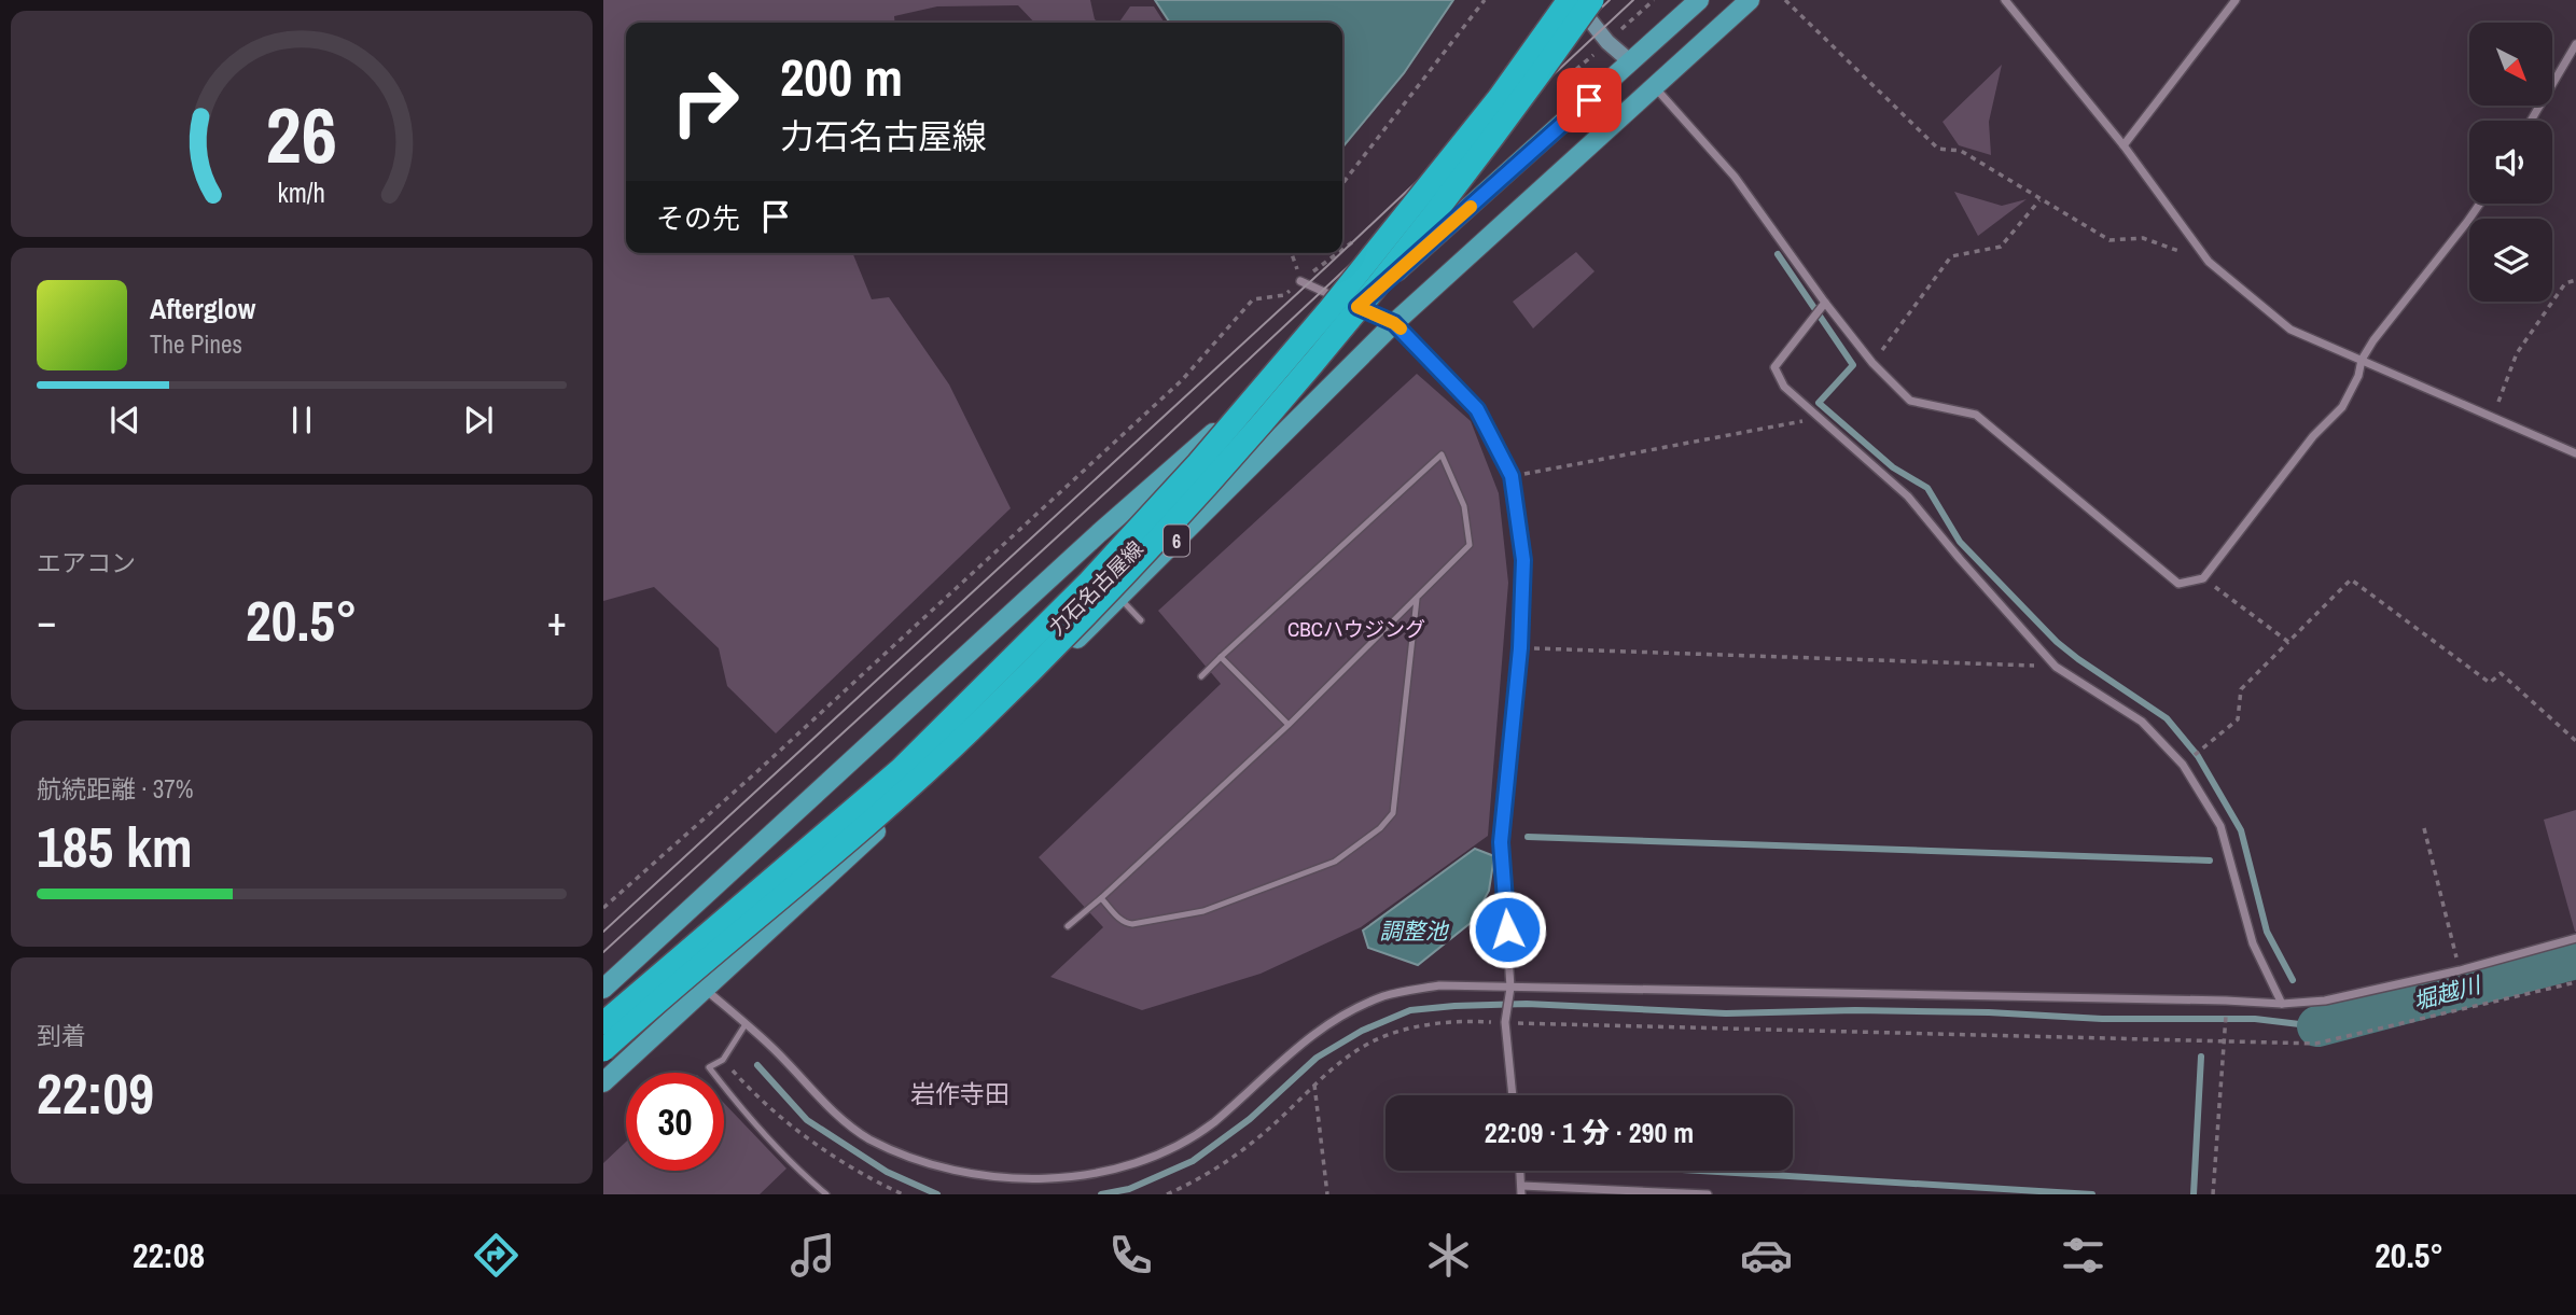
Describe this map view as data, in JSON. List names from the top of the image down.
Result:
{
  "streets": {
    "main road": ["6", "力石名古屋線"]
  },
  "districts": ["岩作寺田"],
  "water": ["調整池", "堀越川"],
  "parks": ["CBCハウジング"],
  "north": "bottom right",
  "page": {
    "turn": ["200 m", "力石名古屋線"],
    "then": "その先",
    "song": ["Afterglow", "The Pines"],
    "tile": [
      "エアコン",
      ["航続距離 · 37%", "185 km"],
      ["到着", "22:09"]
    ],
    "heat": ["−", "20.5°", "+"],
    "limit": "30",
    "trip": "22:09 · 1 分 · 290 m",
    "tabs": ["22:08", "20.5°"],
    "gauge": ["26", "km/h"]
  }
}
